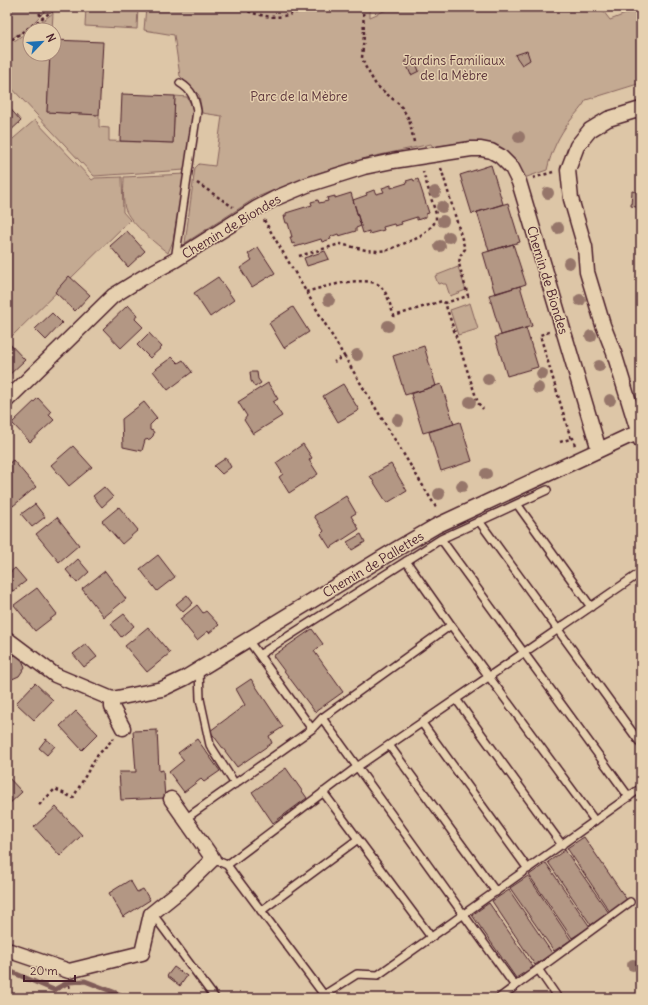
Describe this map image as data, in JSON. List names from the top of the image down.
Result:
{
  "streets": {
    "street": ["Chemin de Biondes", "Chemin de Pallettes"]
  },
  "crossings": [
    ["Chemin de Biondes", "Chemin de Pallettes"]
  ],
  "parks": ["Jardins Familiaux de la Mèbre", "Parc de la Mèbre"],
  "scale_bar": "20 m",
  "north": "top right"
}
